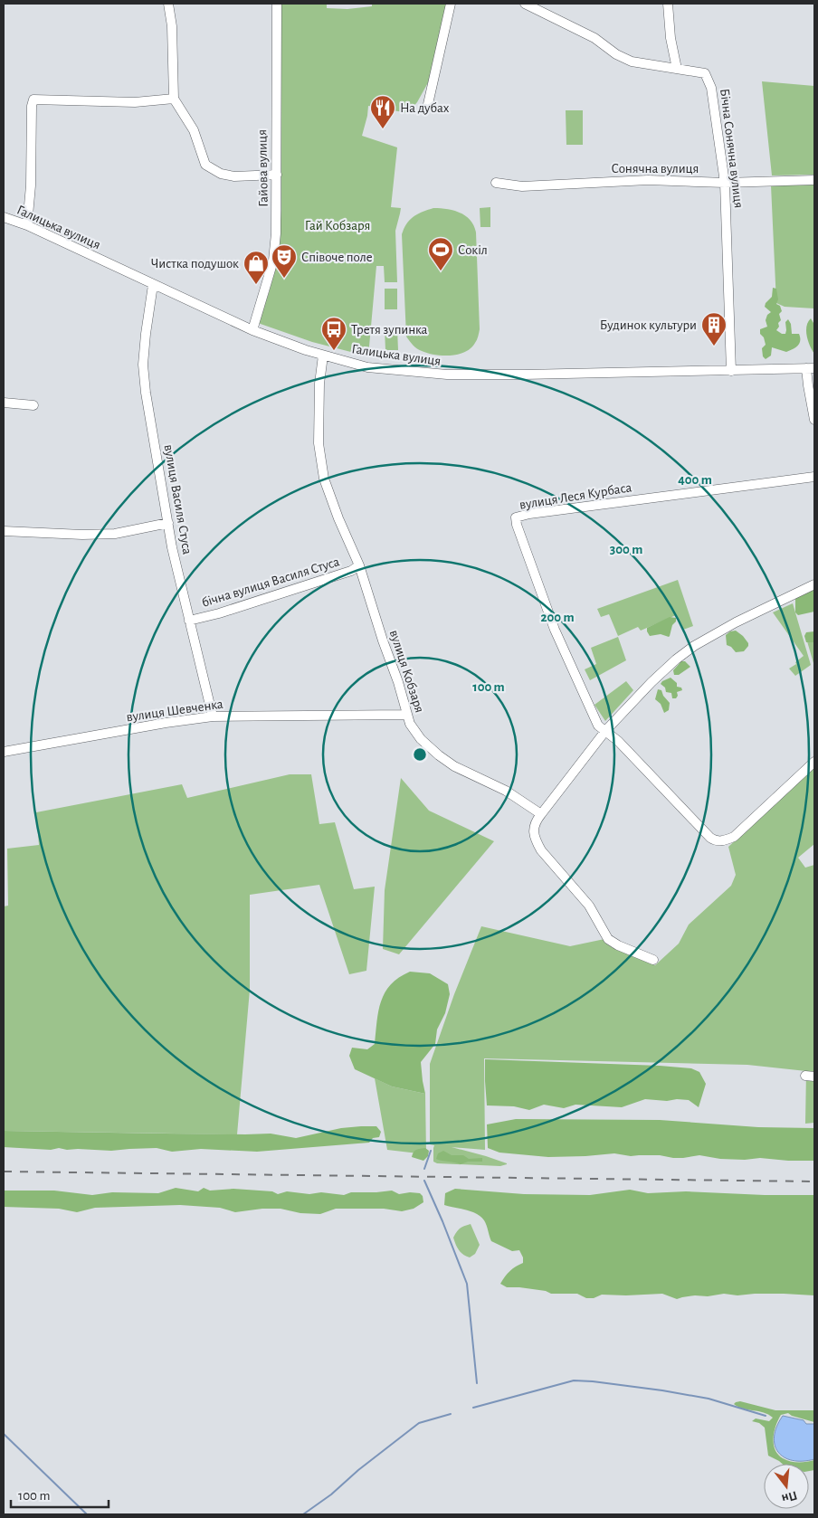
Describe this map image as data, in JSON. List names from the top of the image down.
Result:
{
  "streets": {
    "street": [
      "Бічна Сонячна вулиця",
      "Гайова вулиця",
      "Сонячна вулиця",
      "Галицька вулиця",
      "вулиця Леся Курбаса",
      "вулиця Василя Стуса",
      "бічна вулиця Василя Стуса",
      "вулиця Кобзаря",
      "вулиця Шевченка"
    ]
  },
  "crossings": [
    ["Бічна Сонячна вулиця", "Сонячна вулиця"],
    ["Бічна Сонячна вулиця", "Галицька вулиця"],
    ["Гайова вулиця", "Галицька вулиця"],
    ["Галицька вулиця", "вулиця Василя Стуса"],
    ["Галицька вулиця", "вулиця Кобзаря"],
    ["вулиця Василя Стуса", "бічна вулиця Василя Стуса"],
    ["вулиця Василя Стуса", "вулиця Шевченка"],
    ["бічна вулиця Василя Стуса", "вулиця Кобзаря"],
    ["вулиця Кобзаря", "вулиця Шевченка"]
  ],
  "parks": ["Гай Кобзаря"],
  "places": {
    "restaurant": ["На дубах"],
    "sports": ["Сокіл"],
    "theatre": ["Співоче поле"],
    "shop": ["Чистка подушок"],
    "building": ["Будинок культури"],
    "bus stop": ["Третя зупинка"]
  },
  "scale_bar": "100 m",
  "north": "bottom",
  "rings": [
    "400 m",
    "300 m",
    "200 m",
    "100 m"
  ]
}
